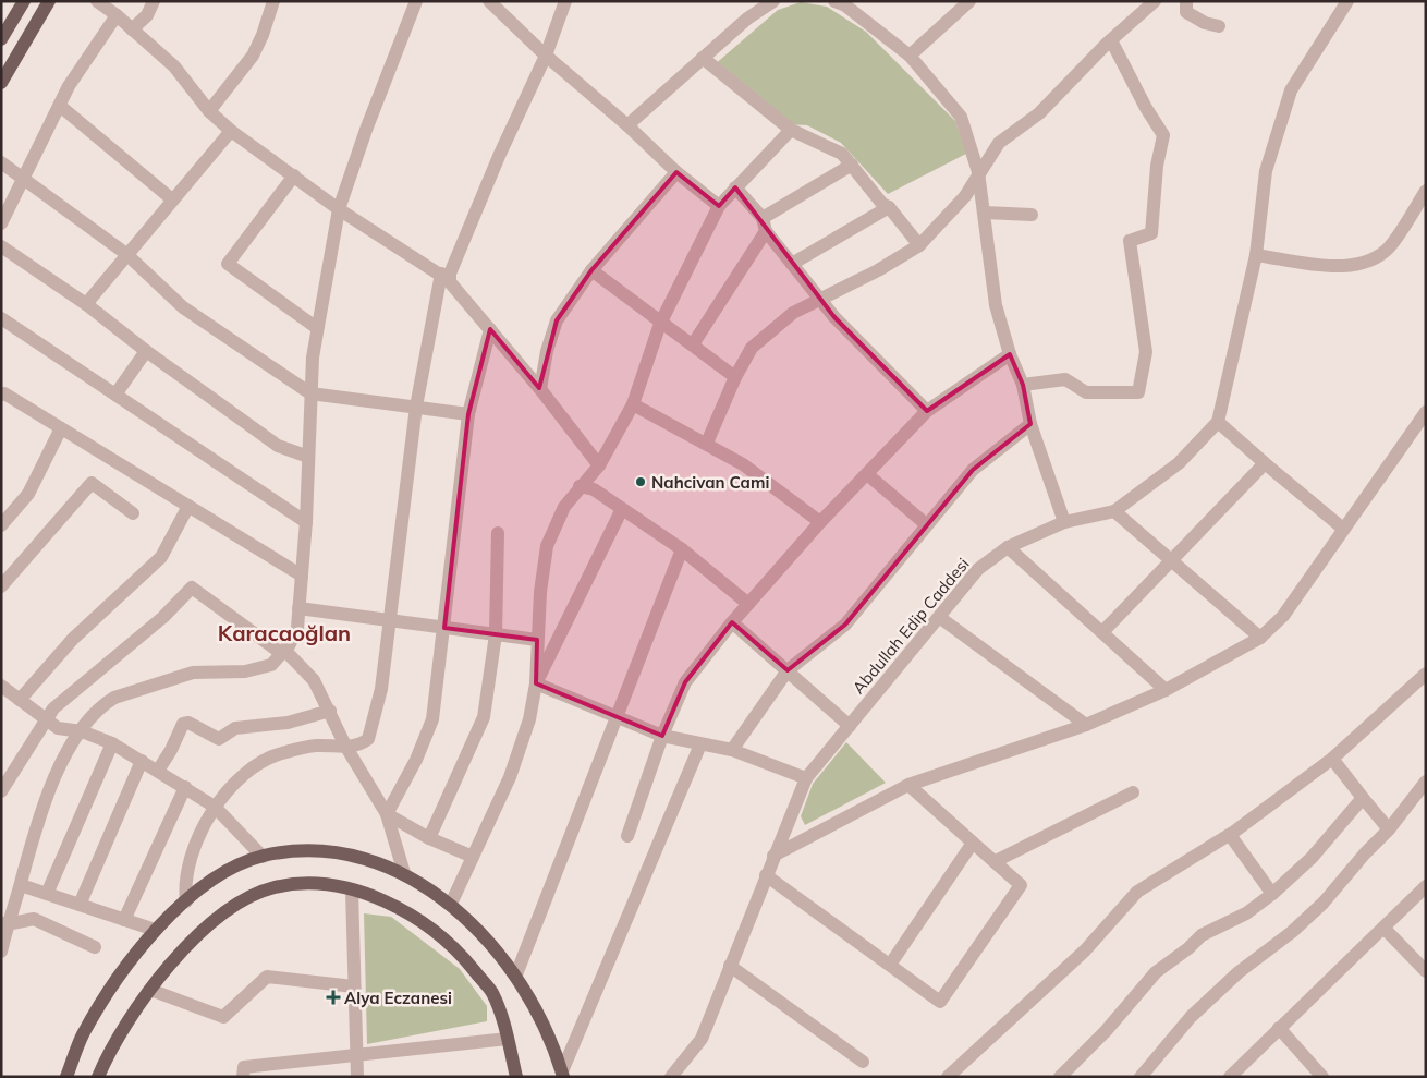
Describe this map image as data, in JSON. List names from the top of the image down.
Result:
{
  "streets": {
    "street": ["Abdullah Edip Caddesi"]
  },
  "districts": ["Karacaoğlan"],
  "places": {
    "other": ["Nahcivan Cami"],
    "health": ["Alya Eczanesi"]
  }
}
